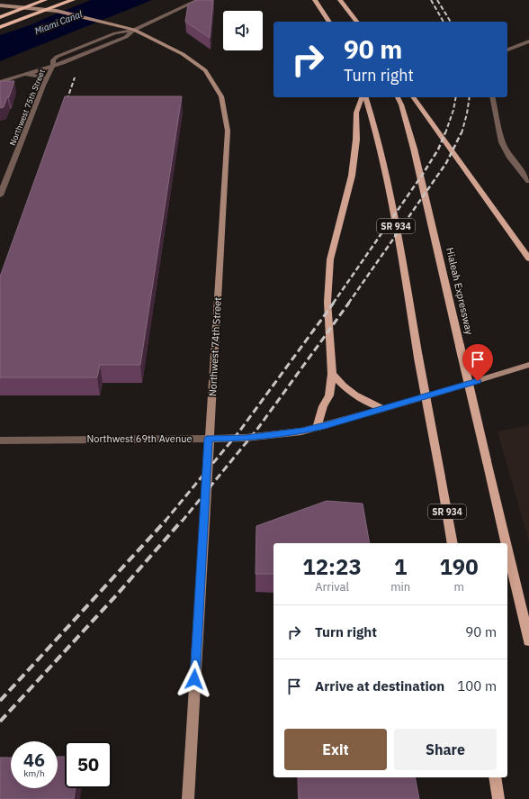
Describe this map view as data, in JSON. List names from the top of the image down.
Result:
{
  "streets": {
    "main road": [
      "SR 934",
      "Hialeah Expressway",
      "Northwest 74th Street",
      "Northwest 69th Avenue"
    ],
    "street": ["Northwest 75th Street"]
  },
  "crossings": [
    ["Northwest 74th Street", "Northwest 69th Avenue"]
  ],
  "water": ["Miami Canal"],
  "page": {
    "turn": ["90 m", "Turn right"],
    "eta": [
      "12:23",
      "Arrival",
      "1",
      "min",
      "190",
      "m"
    ],
    "list": [
      {
        "name": "Turn right",
        "value": "90 m"
      },
      {
        "name": "Arrive at destination",
        "value": "100 m"
      }
    ],
    "buttons": ["Exit", "Share"],
    "speed": "46 km/h",
    "limit": "50"
  }
}
